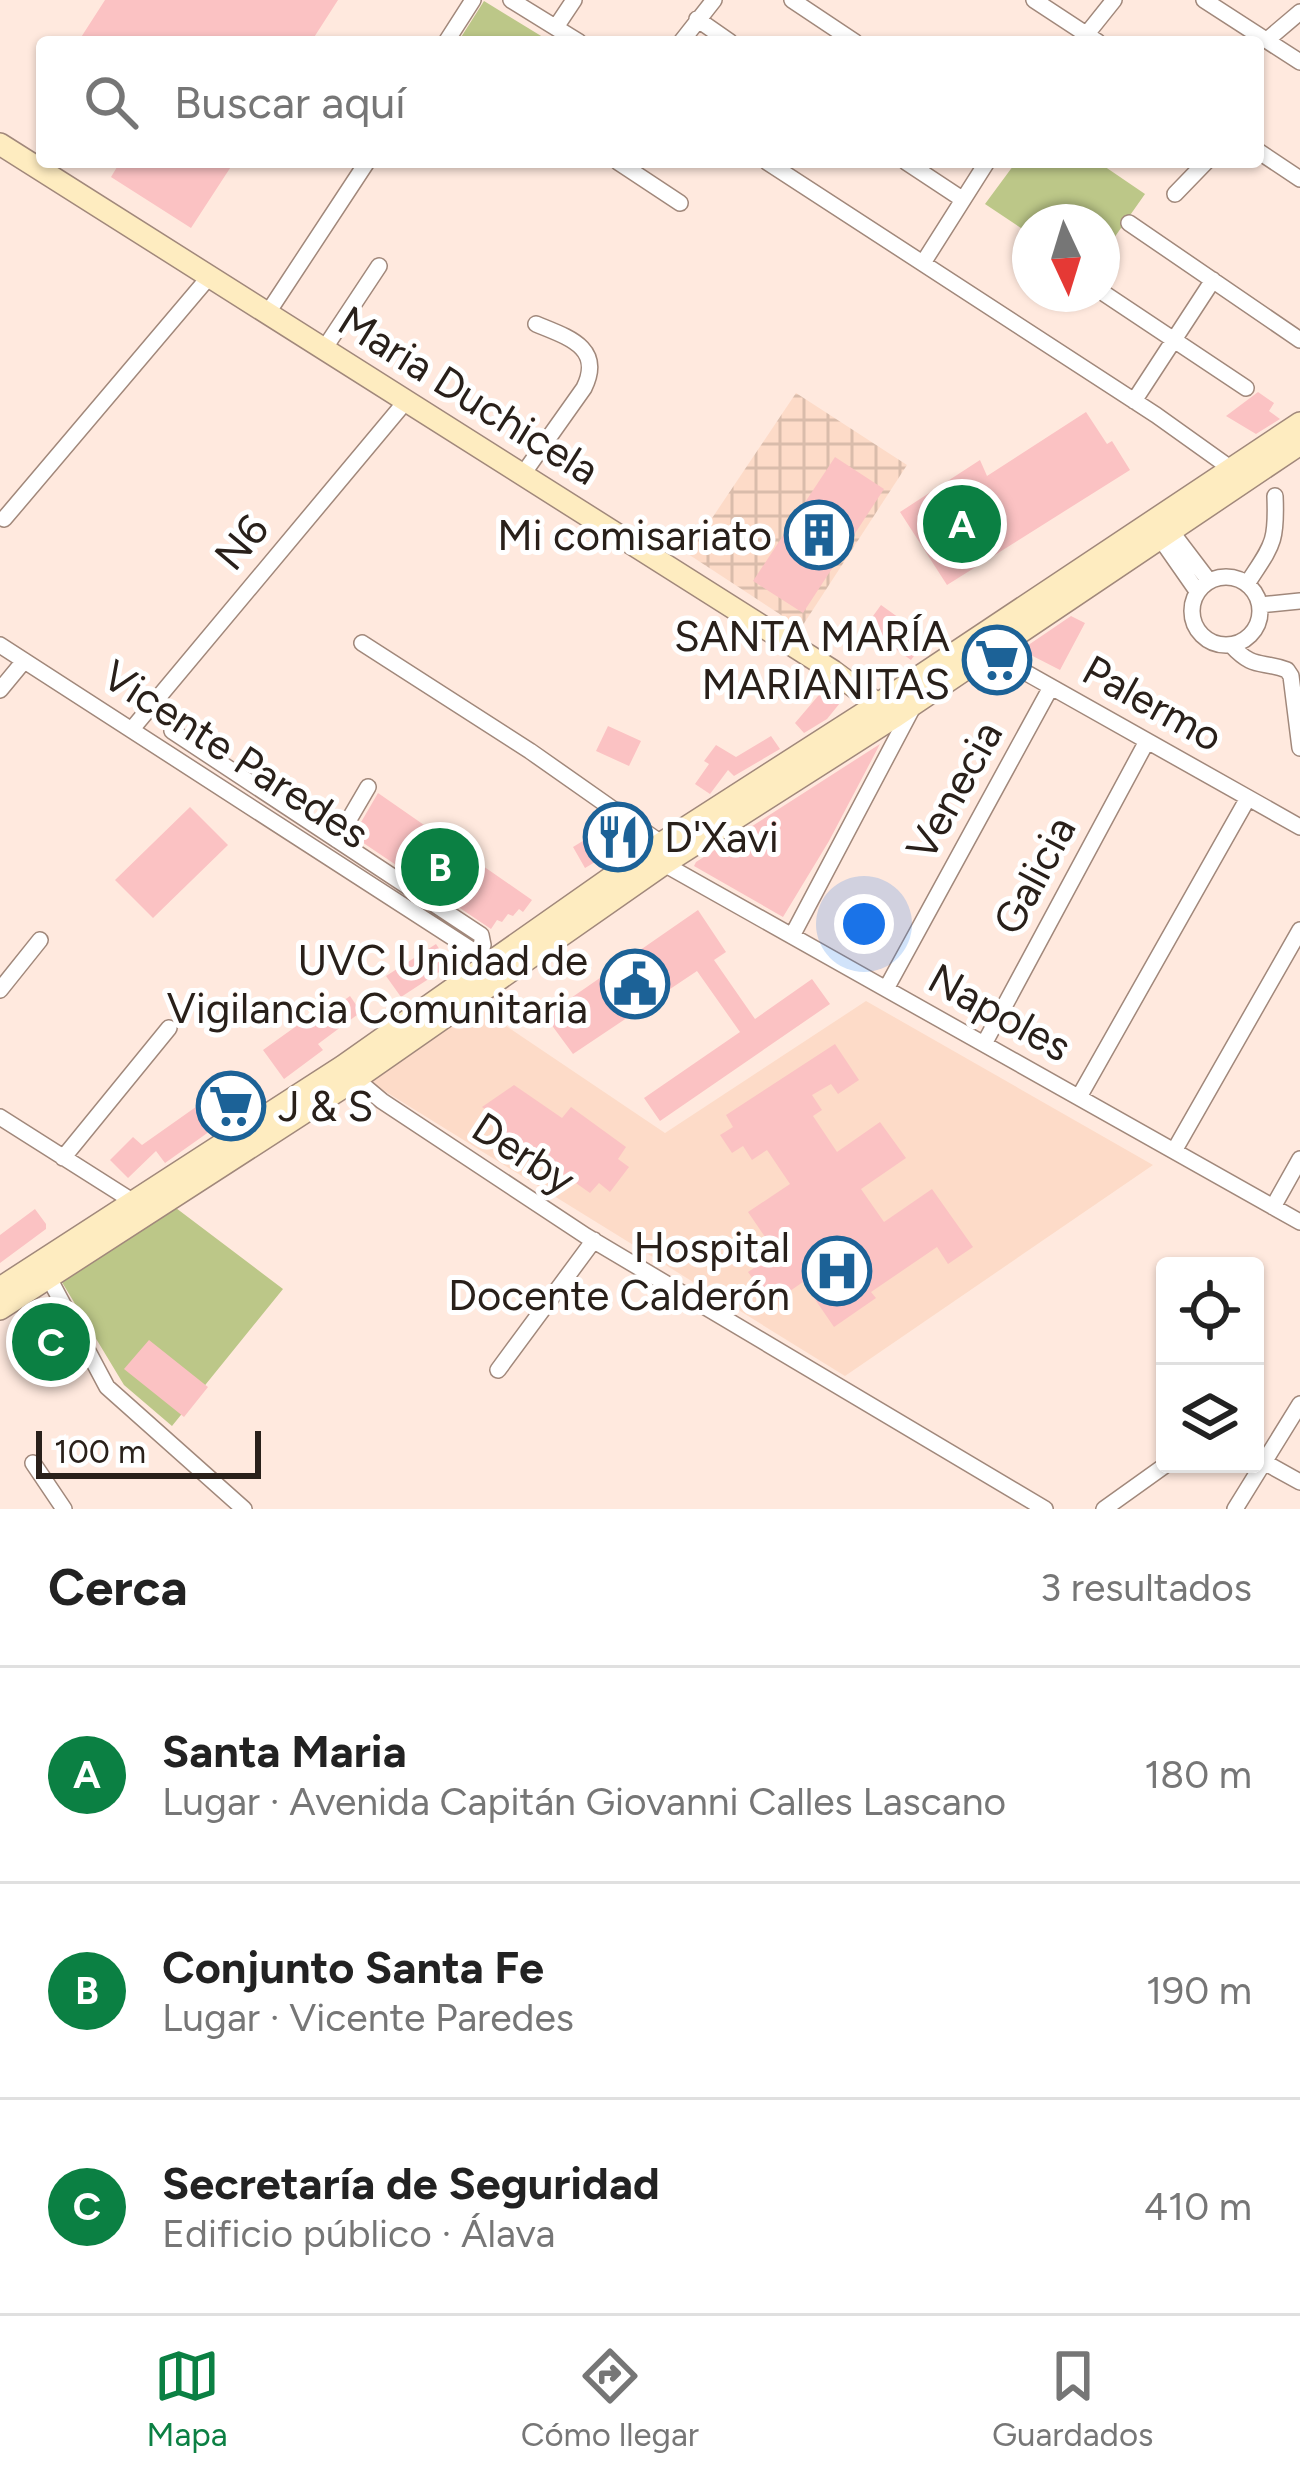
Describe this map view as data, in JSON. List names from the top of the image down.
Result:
{
  "streets": {
    "main road": ["Maria Duchicela"],
    "street": [
      "N6",
      "Palermo",
      "Vicente Paredes",
      "Venecia",
      "Galicia",
      "Napoles",
      "Derby"
    ]
  },
  "crossings": [
    ["Maria Duchicela", "N6"],
    ["N6", "Vicente Paredes"],
    ["Palermo", "Venecia"],
    ["Palermo", "Galicia"],
    ["Venecia", "Napoles"],
    ["Galicia", "Napoles"]
  ],
  "places": {
    "building": ["Mi comisariato"],
    "supermarket": ["SANTA MARÍA MARIANITAS", "J & S"],
    "restaurant": ["D'Xavi"],
    "public building": ["UVC Unidad de Vigilancia Comunitaria"],
    "hospital": ["Hospital Docente Calderón"]
  },
  "scale_bar": "100 m",
  "north": "bottom",
  "page": {
    "search": "Buscar aquí",
    "pins": ["A", "B", "C"],
    "scale": "100 m",
    "heading": ["Cerca", "3 resultados"],
    "list": [
      {
        "mark": "A",
        "name": "Santa Maria",
        "note": "Lugar · Avenida Capitán Giovanni Calles Lascano",
        "value": "180 m"
      },
      {
        "mark": "B",
        "name": "Conjunto Santa Fe",
        "note": "Lugar · Vicente Paredes",
        "value": "190 m"
      },
      {
        "mark": "C",
        "name": "Secretaría de Seguridad",
        "note": "Edificio público · Álava",
        "value": "410 m"
      }
    ],
    "nav": ["Mapa", "Cómo llegar", "Guardados"]
  }
}
